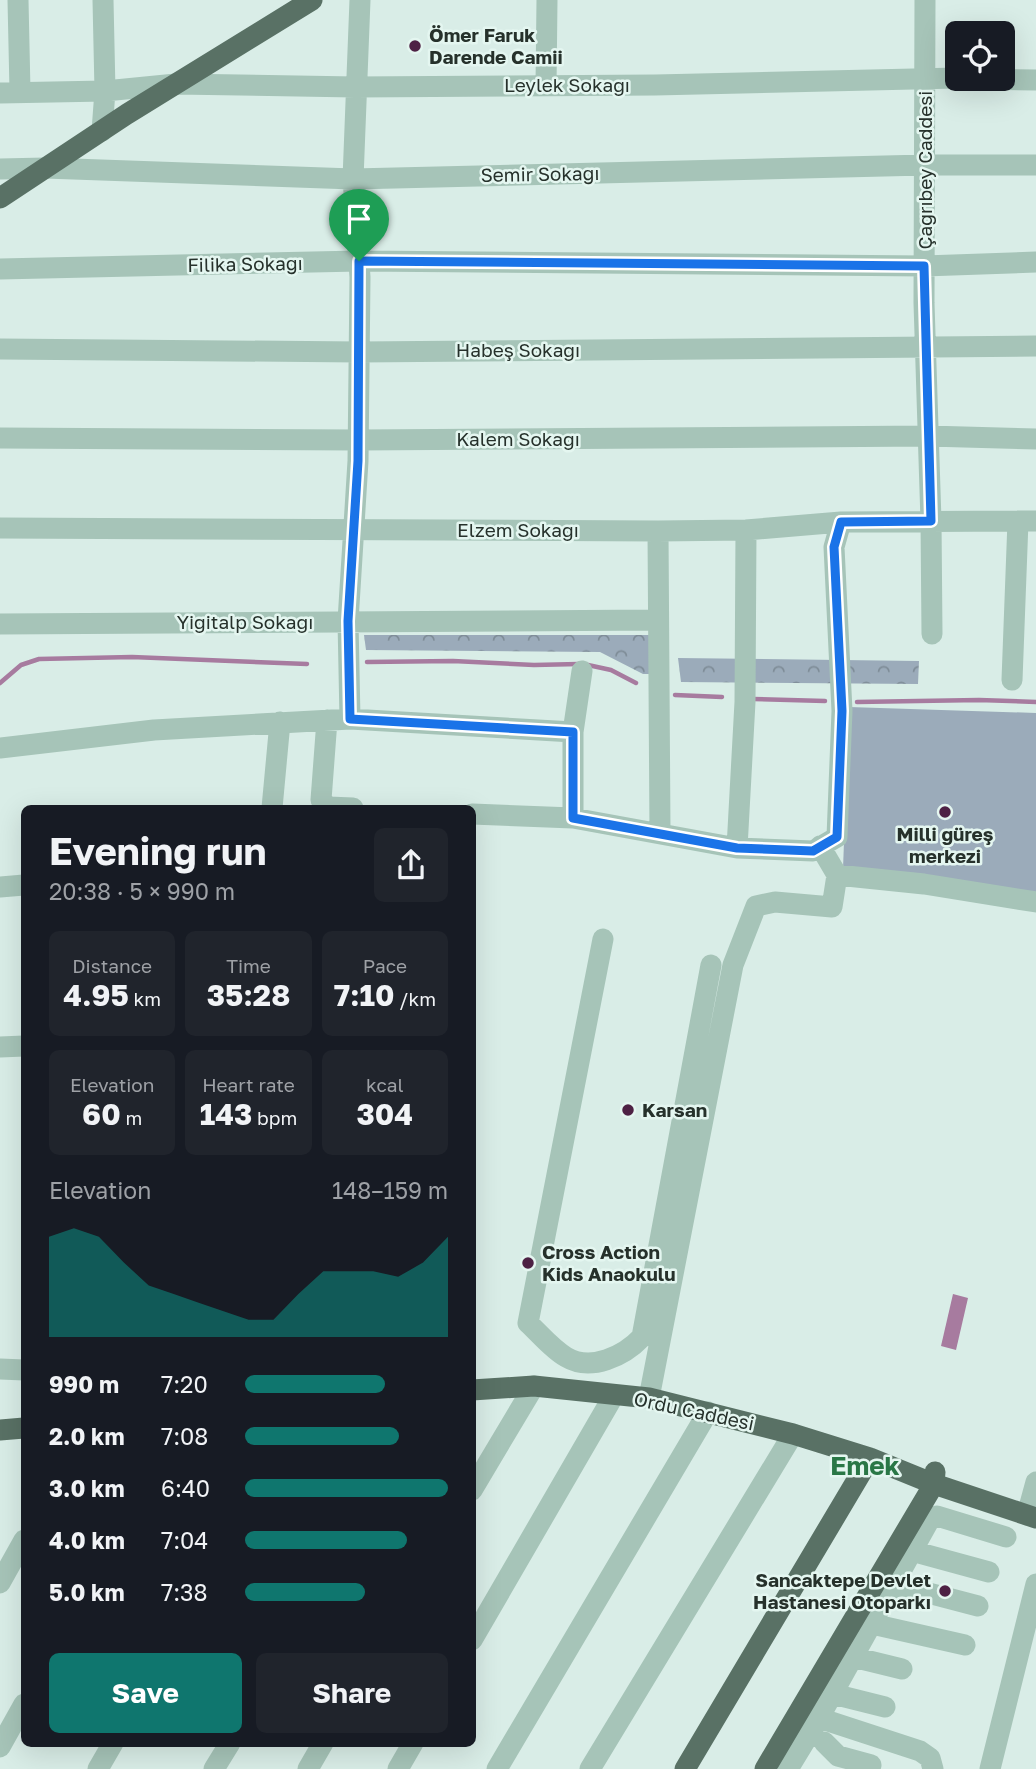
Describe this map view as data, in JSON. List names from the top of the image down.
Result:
{
  "streets": {
    "main road": ["Ordu Caddesi"],
    "street": [
      "Leylek Sokağı",
      "Çağrıbey Caddesi",
      "Semir Sokağı",
      "Filika Sokağı",
      "Habeş Sokağı",
      "Kalem Sokağı",
      "Elzem Sokağı",
      "Yiğitalp Sokağı"
    ]
  },
  "crossings": [
    ["Leylek Sokağı", "Çağrıbey Caddesi"],
    ["Çağrıbey Caddesi", "Semir Sokağı"],
    ["Çağrıbey Caddesi", "Filika Sokağı"],
    ["Çağrıbey Caddesi", "Habeş Sokağı"],
    ["Çağrıbey Caddesi", "Kalem Sokağı"],
    ["Çağrıbey Caddesi", "Elzem Sokağı"]
  ],
  "districts": ["Emek"],
  "places": [
    "Ömer Faruk Darende Camii",
    "Milli güreş merkezi",
    "Karsan",
    "Cross Action Kids Anaokulu",
    "Sancaktepe Devlet Hastanesi Otoparkı"
  ],
  "page": {
    "heading": ["Evening run", "20:38 · 5 × 990 m"],
    "stats": [
      ["Distance", "4.95 km"],
      ["Time", "35:28"],
      ["Pace", "7:10 /km"],
      ["Elevation", "60 m"],
      ["Heart rate", "143 bpm"],
      ["kcal", "304"]
    ],
    "chart": ["Elevation", "148–159 m"],
    "list": [
      {
        "name": "990 m",
        "note": "7:20"
      },
      {
        "name": "2.0 km",
        "note": "7:08"
      },
      {
        "name": "3.0 km",
        "note": "6:40"
      },
      {
        "name": "4.0 km",
        "note": "7:04"
      },
      {
        "name": "5.0 km",
        "note": "7:38"
      }
    ],
    "buttons": ["Save", "Share"]
  }
}
